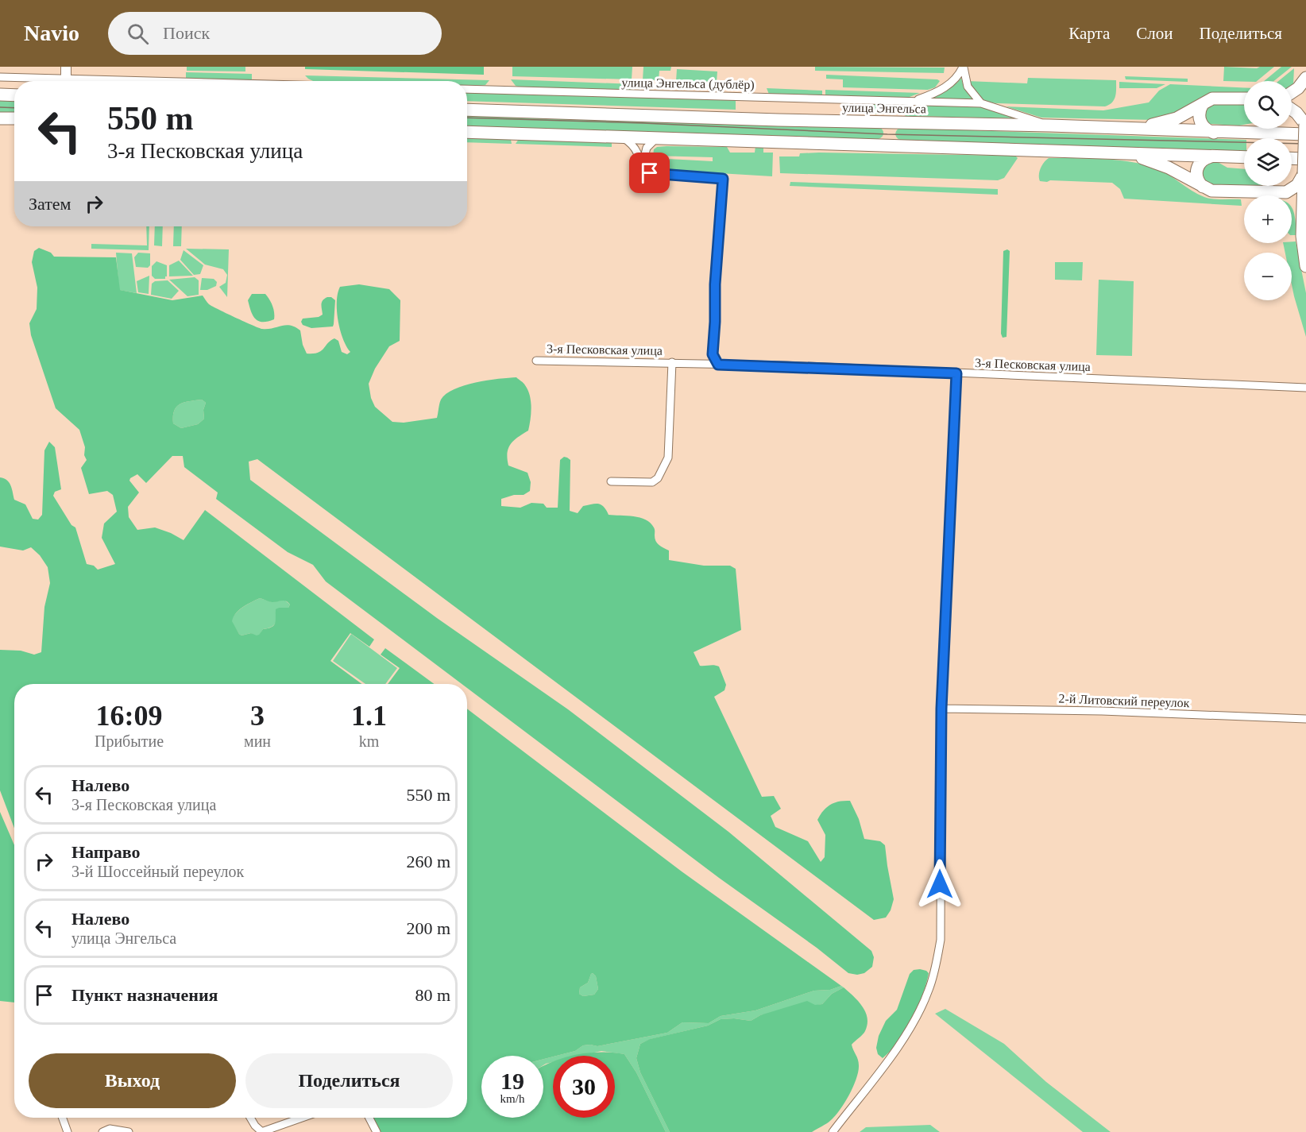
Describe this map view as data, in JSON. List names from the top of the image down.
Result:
{
  "streets": {
    "main road": ["улица Энгельса"],
    "street": ["улица Энгельса (дублёр)", "3-я Песковская улица", "2-й Литовский переулок"]
  },
  "crossings": [
    ["улица Энгельса (дублёр)", "улица Энгельса"]
  ],
  "page": {
    "header": "Navio",
    "search": "Поиск",
    "nav": ["Карта", "Слои", "Поделиться"],
    "map_buttons": ["+", "−"],
    "turn": ["550 m", "3-я Песковская улица"],
    "then": "Затем",
    "eta": [
      "16:09",
      "Прибытие",
      "3",
      "мин",
      "1.1",
      "km"
    ],
    "list": [
      {
        "name": "Налево",
        "note": "3-я Песковская улица",
        "value": "550 m"
      },
      {
        "name": "Направо",
        "note": "3-й Шоссейный переулок",
        "value": "260 m"
      },
      {
        "name": "Налево",
        "note": "улица Энгельса",
        "value": "200 m"
      },
      {
        "name": "Пункт назначения",
        "value": "80 m"
      }
    ],
    "buttons": ["Выход", "Поделиться"],
    "speed": "19 km/h",
    "limit": "30"
  }
}
